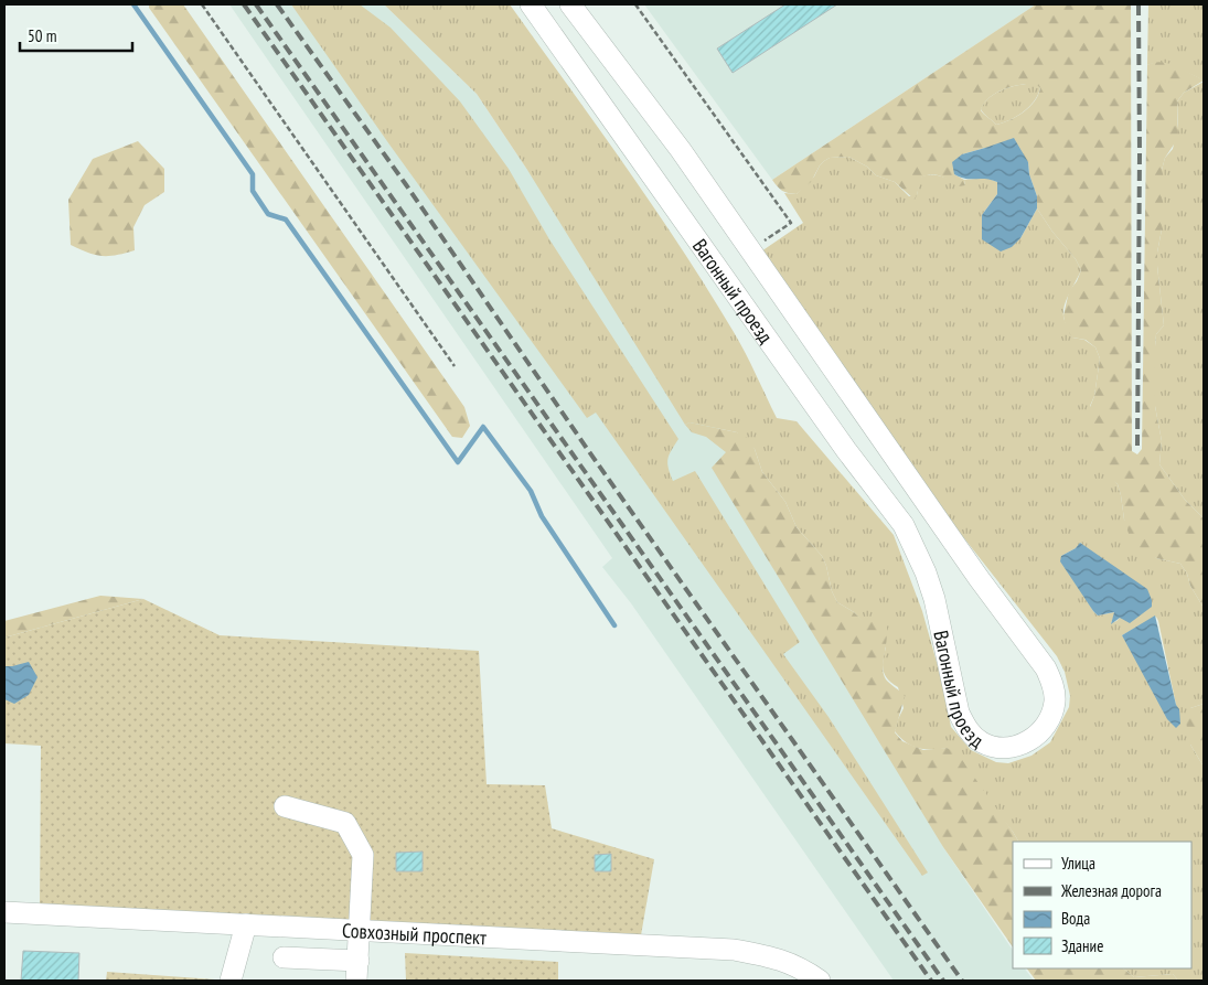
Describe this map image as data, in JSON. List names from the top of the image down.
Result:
{
  "streets": {
    "street": ["Вагонный проезд", "Совхозный проспект"]
  },
  "legend": [
    "Улица",
    "Железная дорога",
    "Вода",
    "Здание"
  ],
  "scale_bar": "50 m"
}
